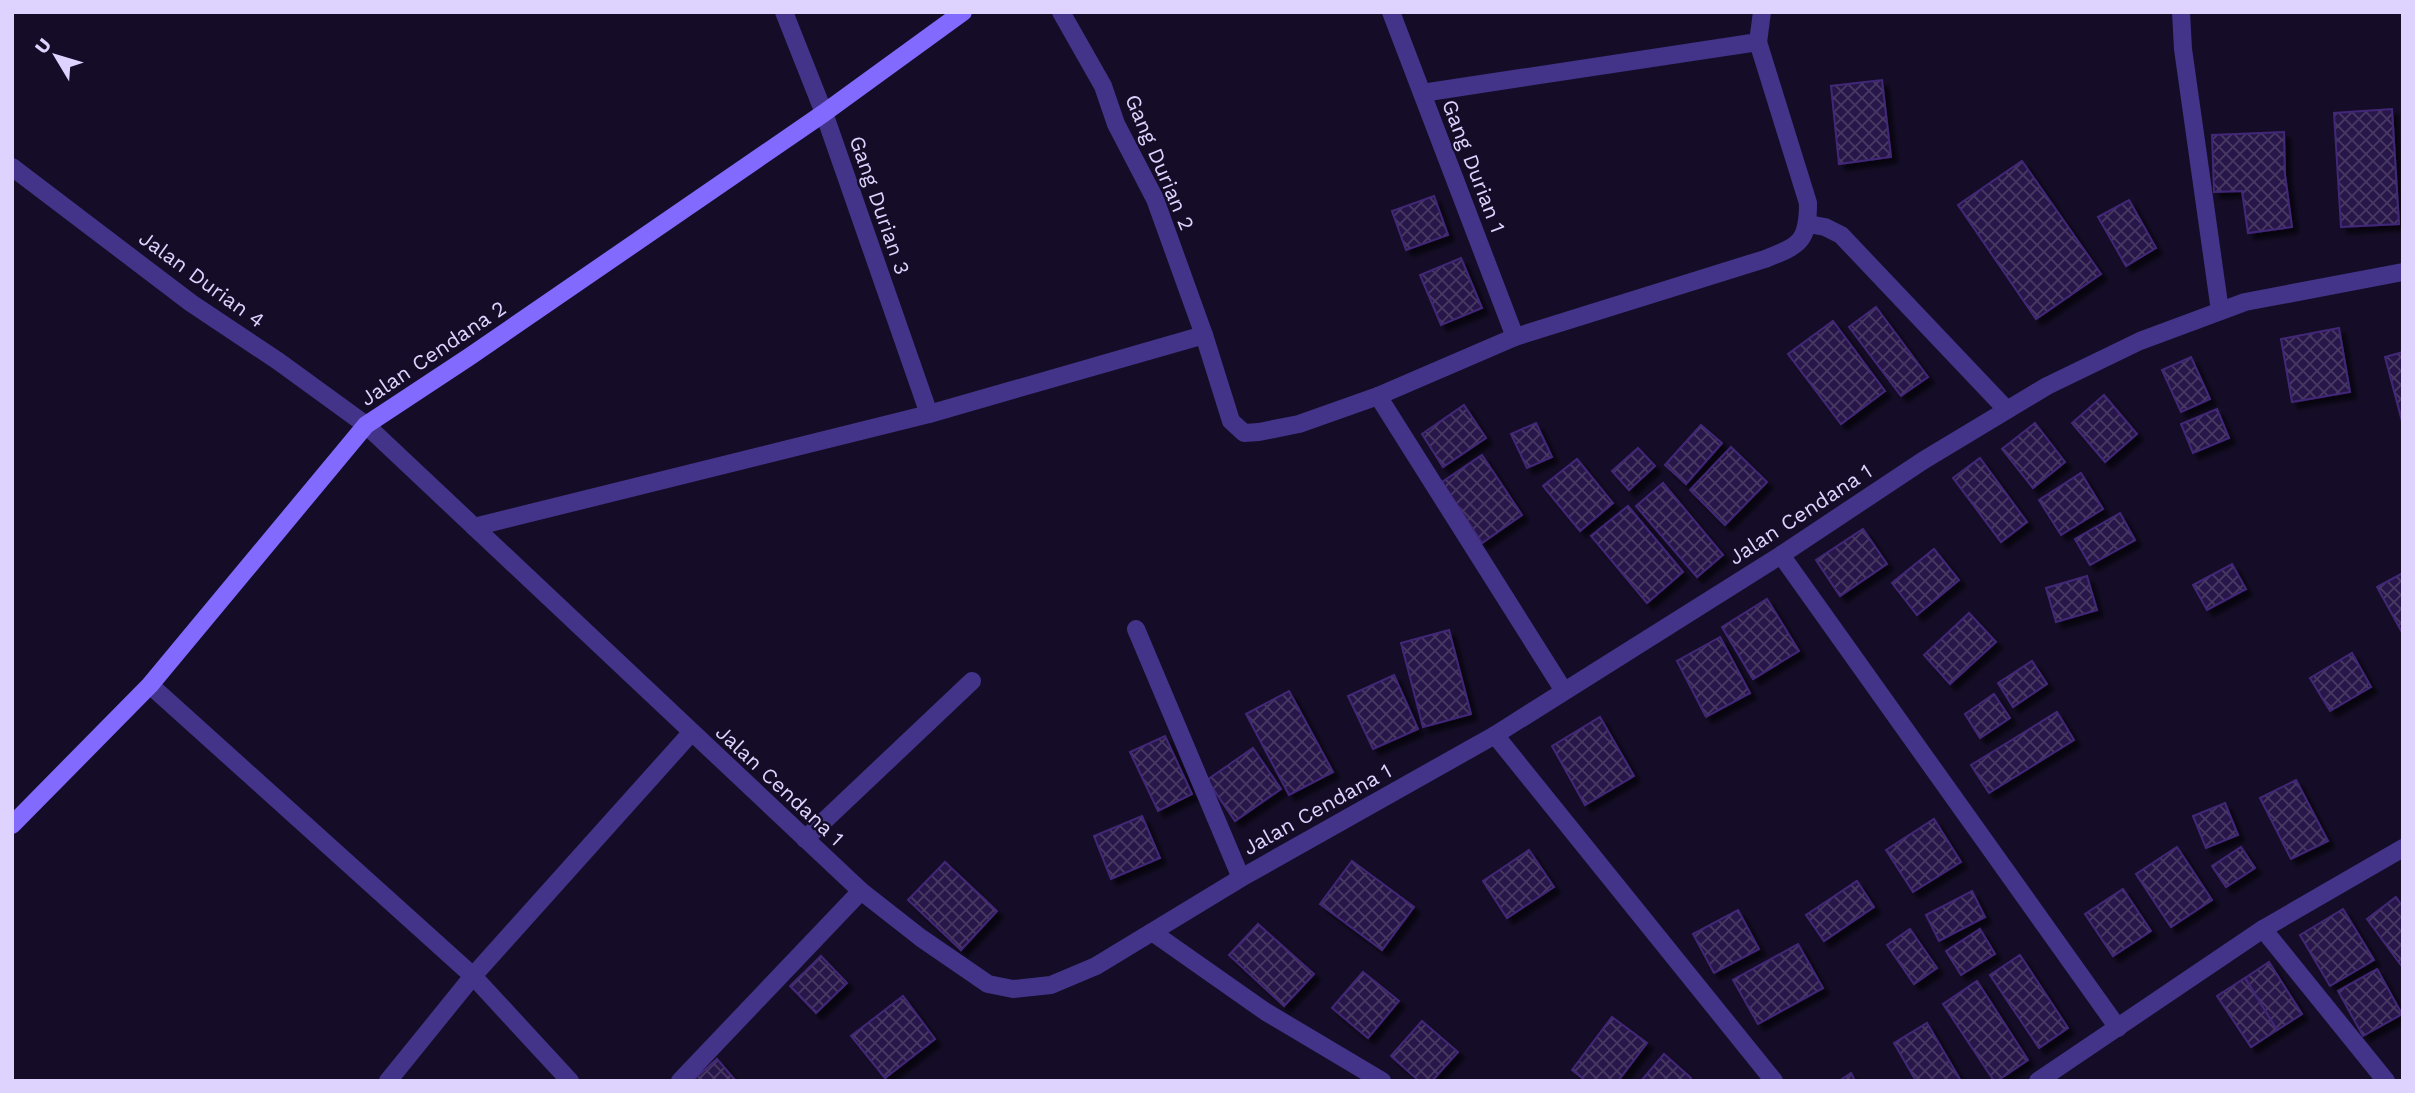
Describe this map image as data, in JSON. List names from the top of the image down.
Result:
{
  "streets": {
    "street": [
      "Gang Durian 2",
      "Gang Durian 1",
      "Gang Durian 3",
      "Jalan Durian 4",
      "Jalan Cendana 2",
      "Jalan Cendana 1"
    ]
  },
  "crossings": [
    ["Gang Durian 3", "Jalan Cendana 2"],
    ["Jalan Durian 4", "Jalan Cendana 2"],
    ["Jalan Durian 4", "Jalan Cendana 1"],
    ["Jalan Cendana 2", "Jalan Cendana 1"]
  ],
  "north": "top left"
}
